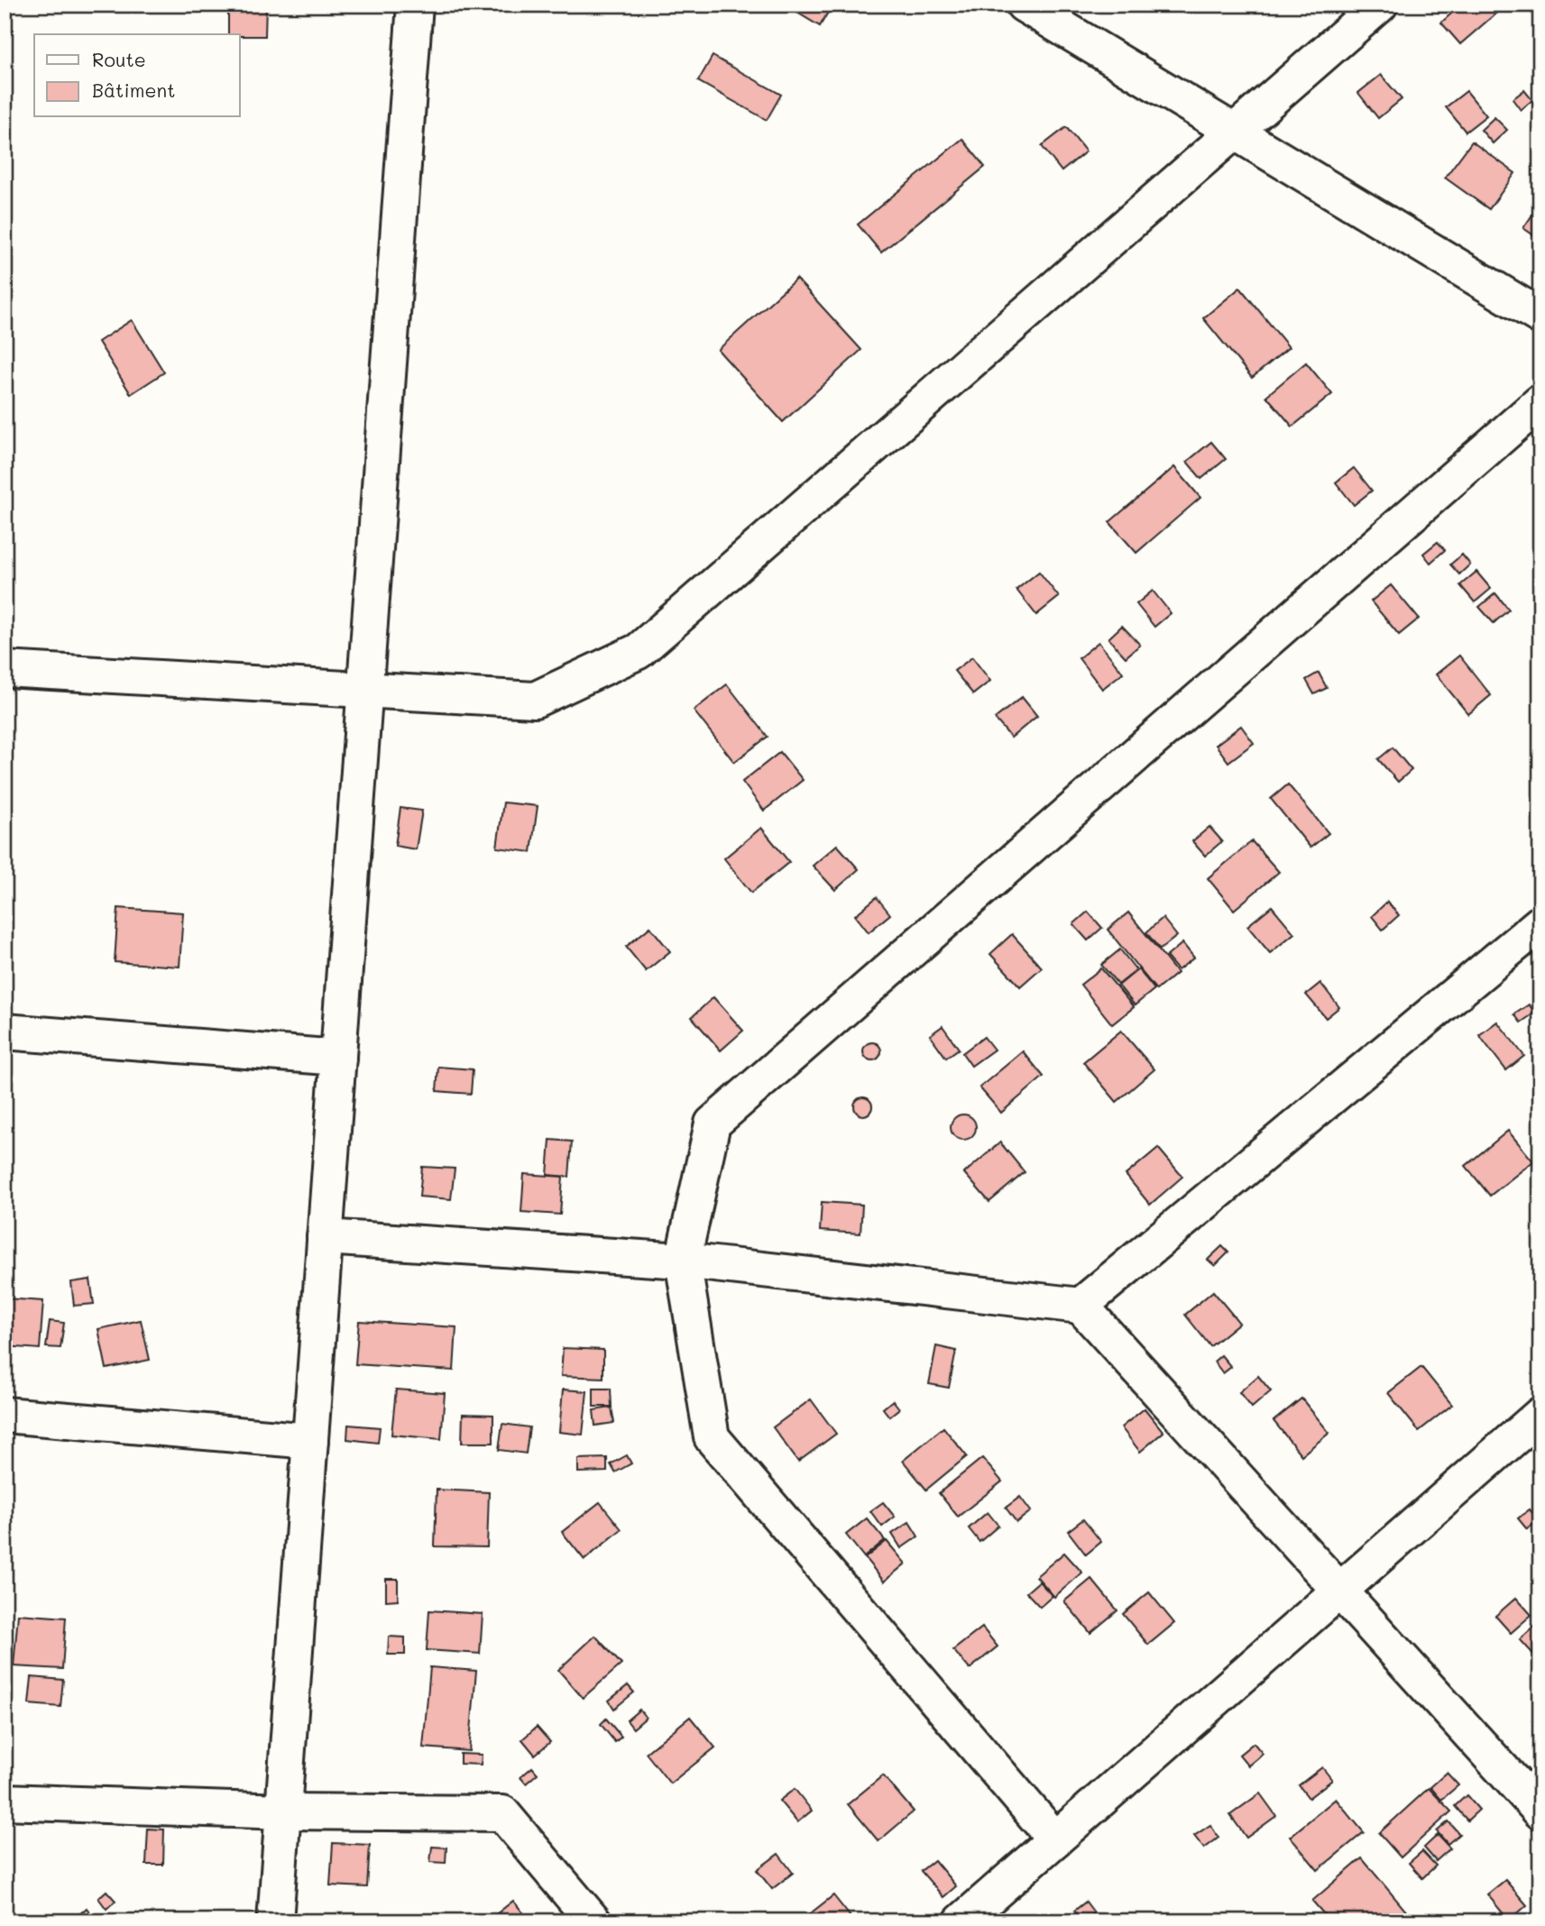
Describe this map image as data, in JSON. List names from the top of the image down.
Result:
{
  "legend": ["Route", "Bâtiment"]
}
